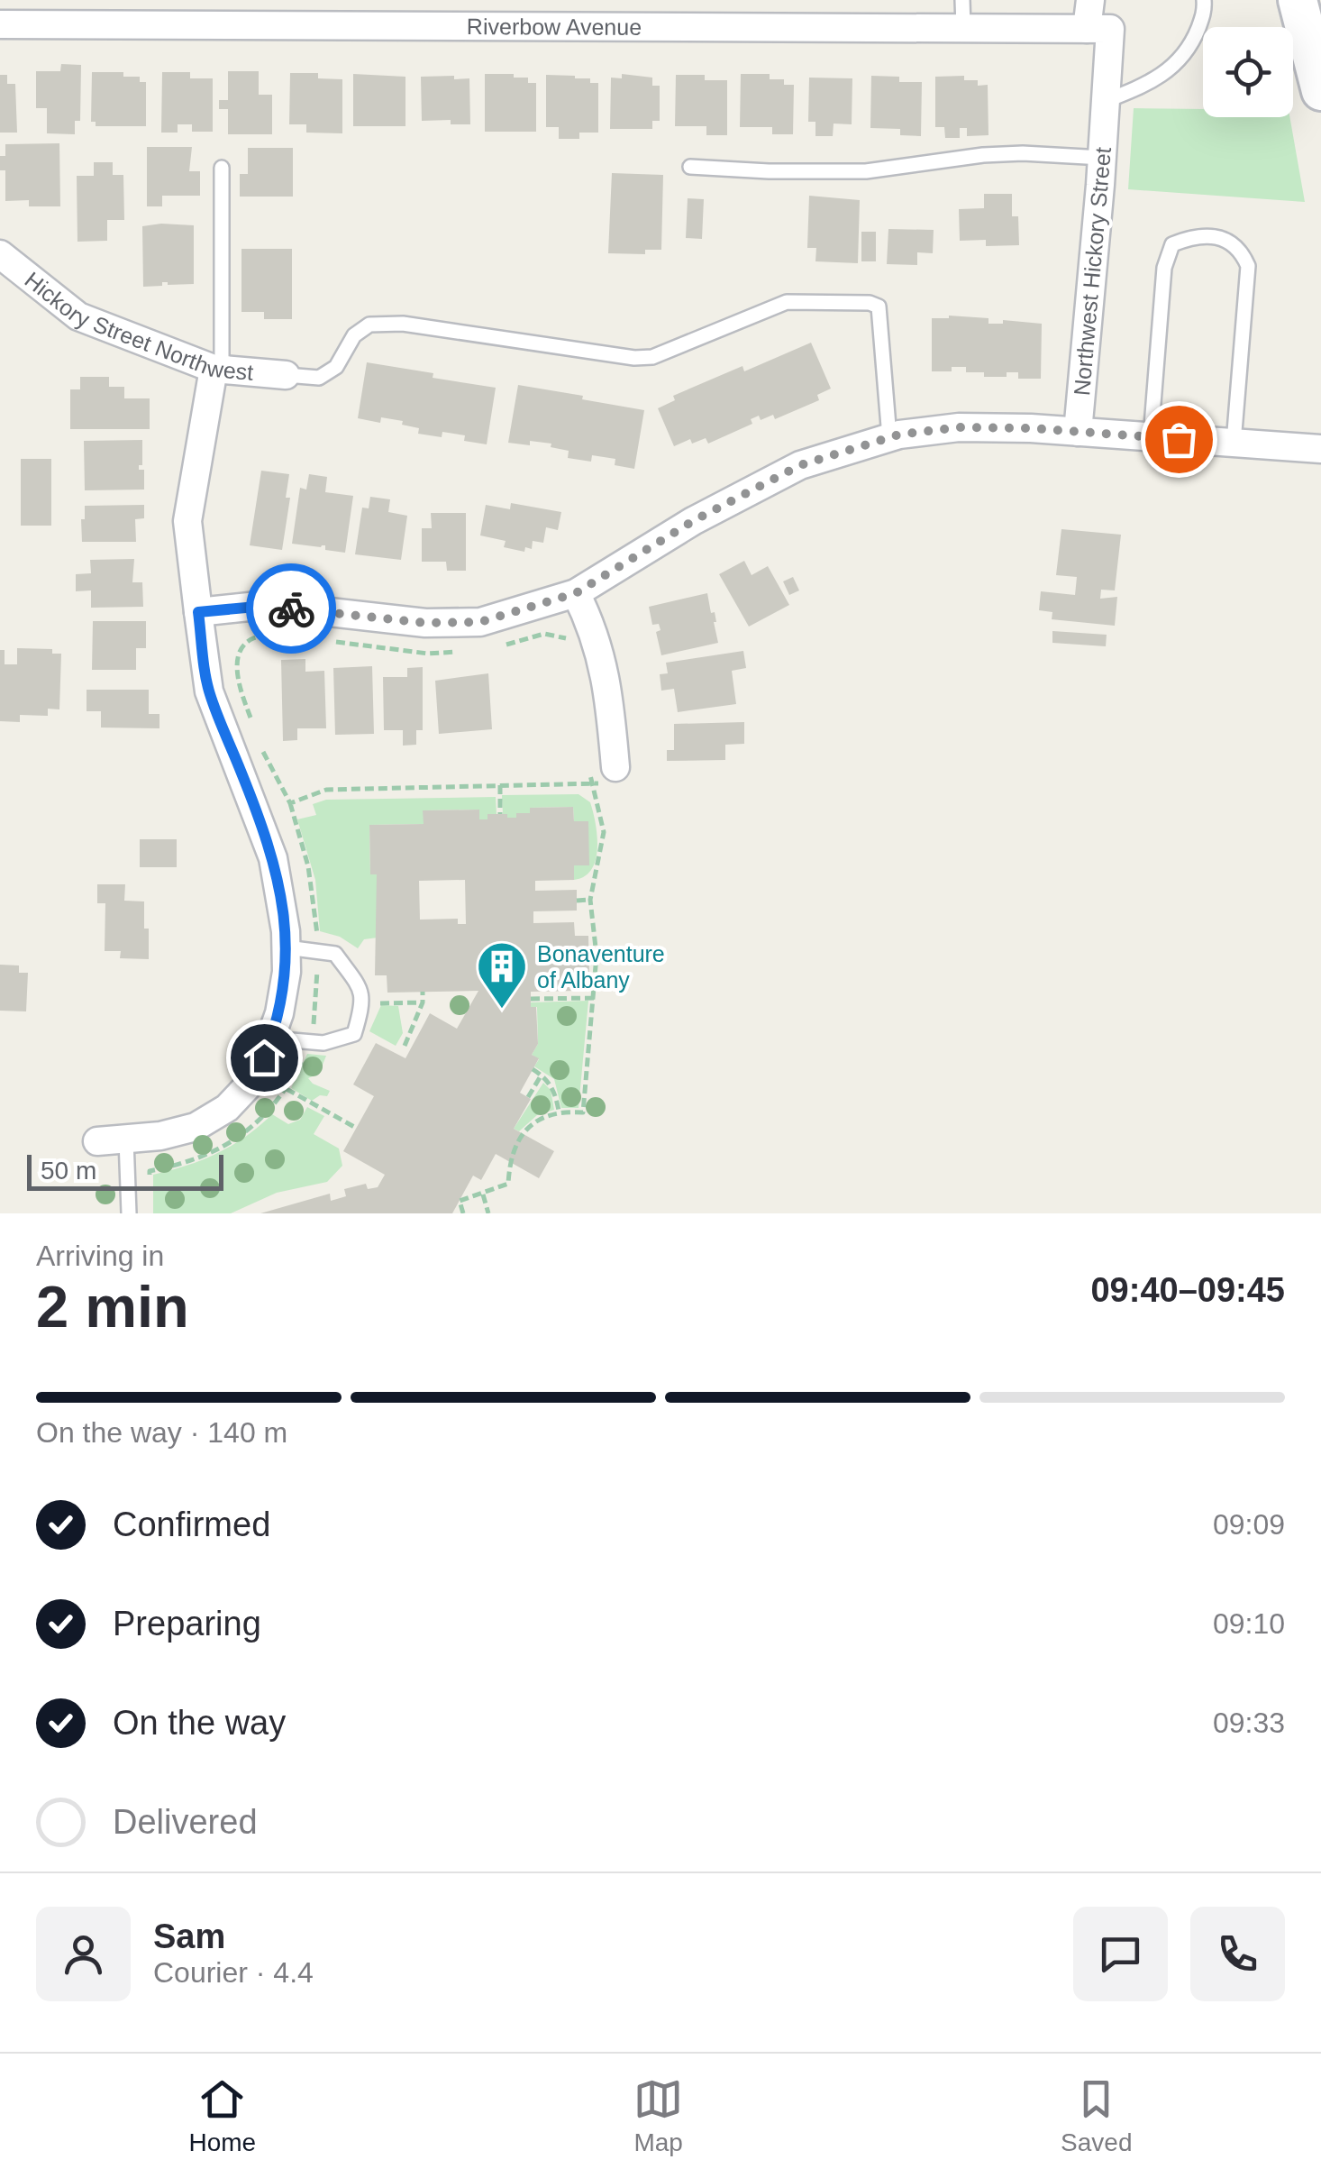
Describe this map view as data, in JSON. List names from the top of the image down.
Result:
{
  "streets": {
    "street": ["Riverbow Avenue", "Northwest Hickory Street", "Hickory Street Northwest"]
  },
  "crossings": [
    ["Riverbow Avenue", "Northwest Hickory Street"]
  ],
  "places": {
    "building": ["Bonaventure of Albany"]
  },
  "scale_bar": "50 m",
  "page": {
    "scale": "50 m",
    "heading": ["2 min", "Arriving in", "09:40–09:45"],
    "panel": ["Sam", "Courier · 4.4"],
    "bar": "On the way · 140 m",
    "list": [
      ["Confirmed", "09:09"],
      ["Preparing", "09:10"],
      ["On the way", "09:33"],
      "Delivered"
    ],
    "tabs": ["Home", "Map", "Saved"]
  }
}
